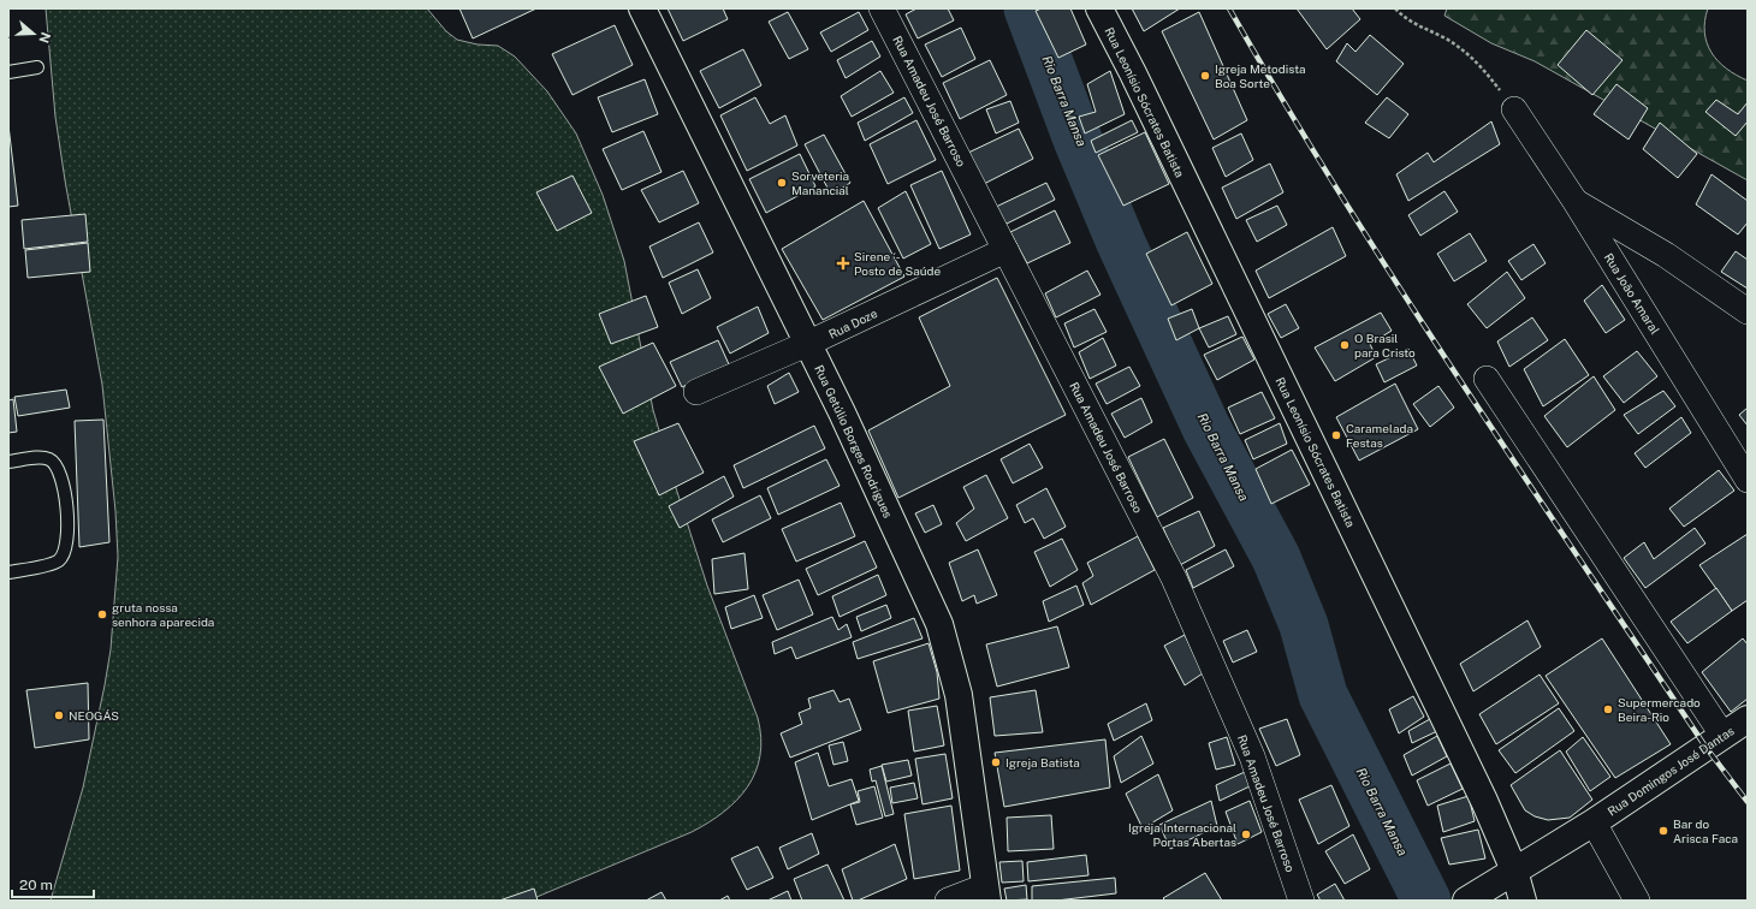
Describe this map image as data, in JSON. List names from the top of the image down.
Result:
{
  "streets": {
    "street": [
      "Rua Amadeu José Barroso",
      "Rua Leonísio Sócrates Batista",
      "Rua João Amaral",
      "Rua Doze",
      "Rua Getúlio Borges Rodrigues",
      "Rua Domingos José Dantas"
    ]
  },
  "crossings": [
    ["Rua Amadeu José Barroso", "Rua Doze"],
    ["Rua Leonísio Sócrates Batista", "Rua Domingos José Dantas"],
    ["Rua Doze", "Rua Getúlio Borges Rodrigues"]
  ],
  "water": ["Rio Barra Mansa"],
  "places": {
    "other": [
      "Igreja Metodista Boa Sorte",
      "Sorveteria Manancial",
      "O Brasil para Cristo",
      "Caramelada Festas",
      "gruta nossa senhora aparecida",
      "Supermercado Beira-Rio",
      "NEOGÁS",
      "Igreja Batista",
      "Bar do Arisca Faca",
      "Igreja Internacional Portas Abertas"
    ],
    "health": ["Sirene ´- Posto de Saúde"]
  },
  "scale_bar": "20 m",
  "north": "right"
}
